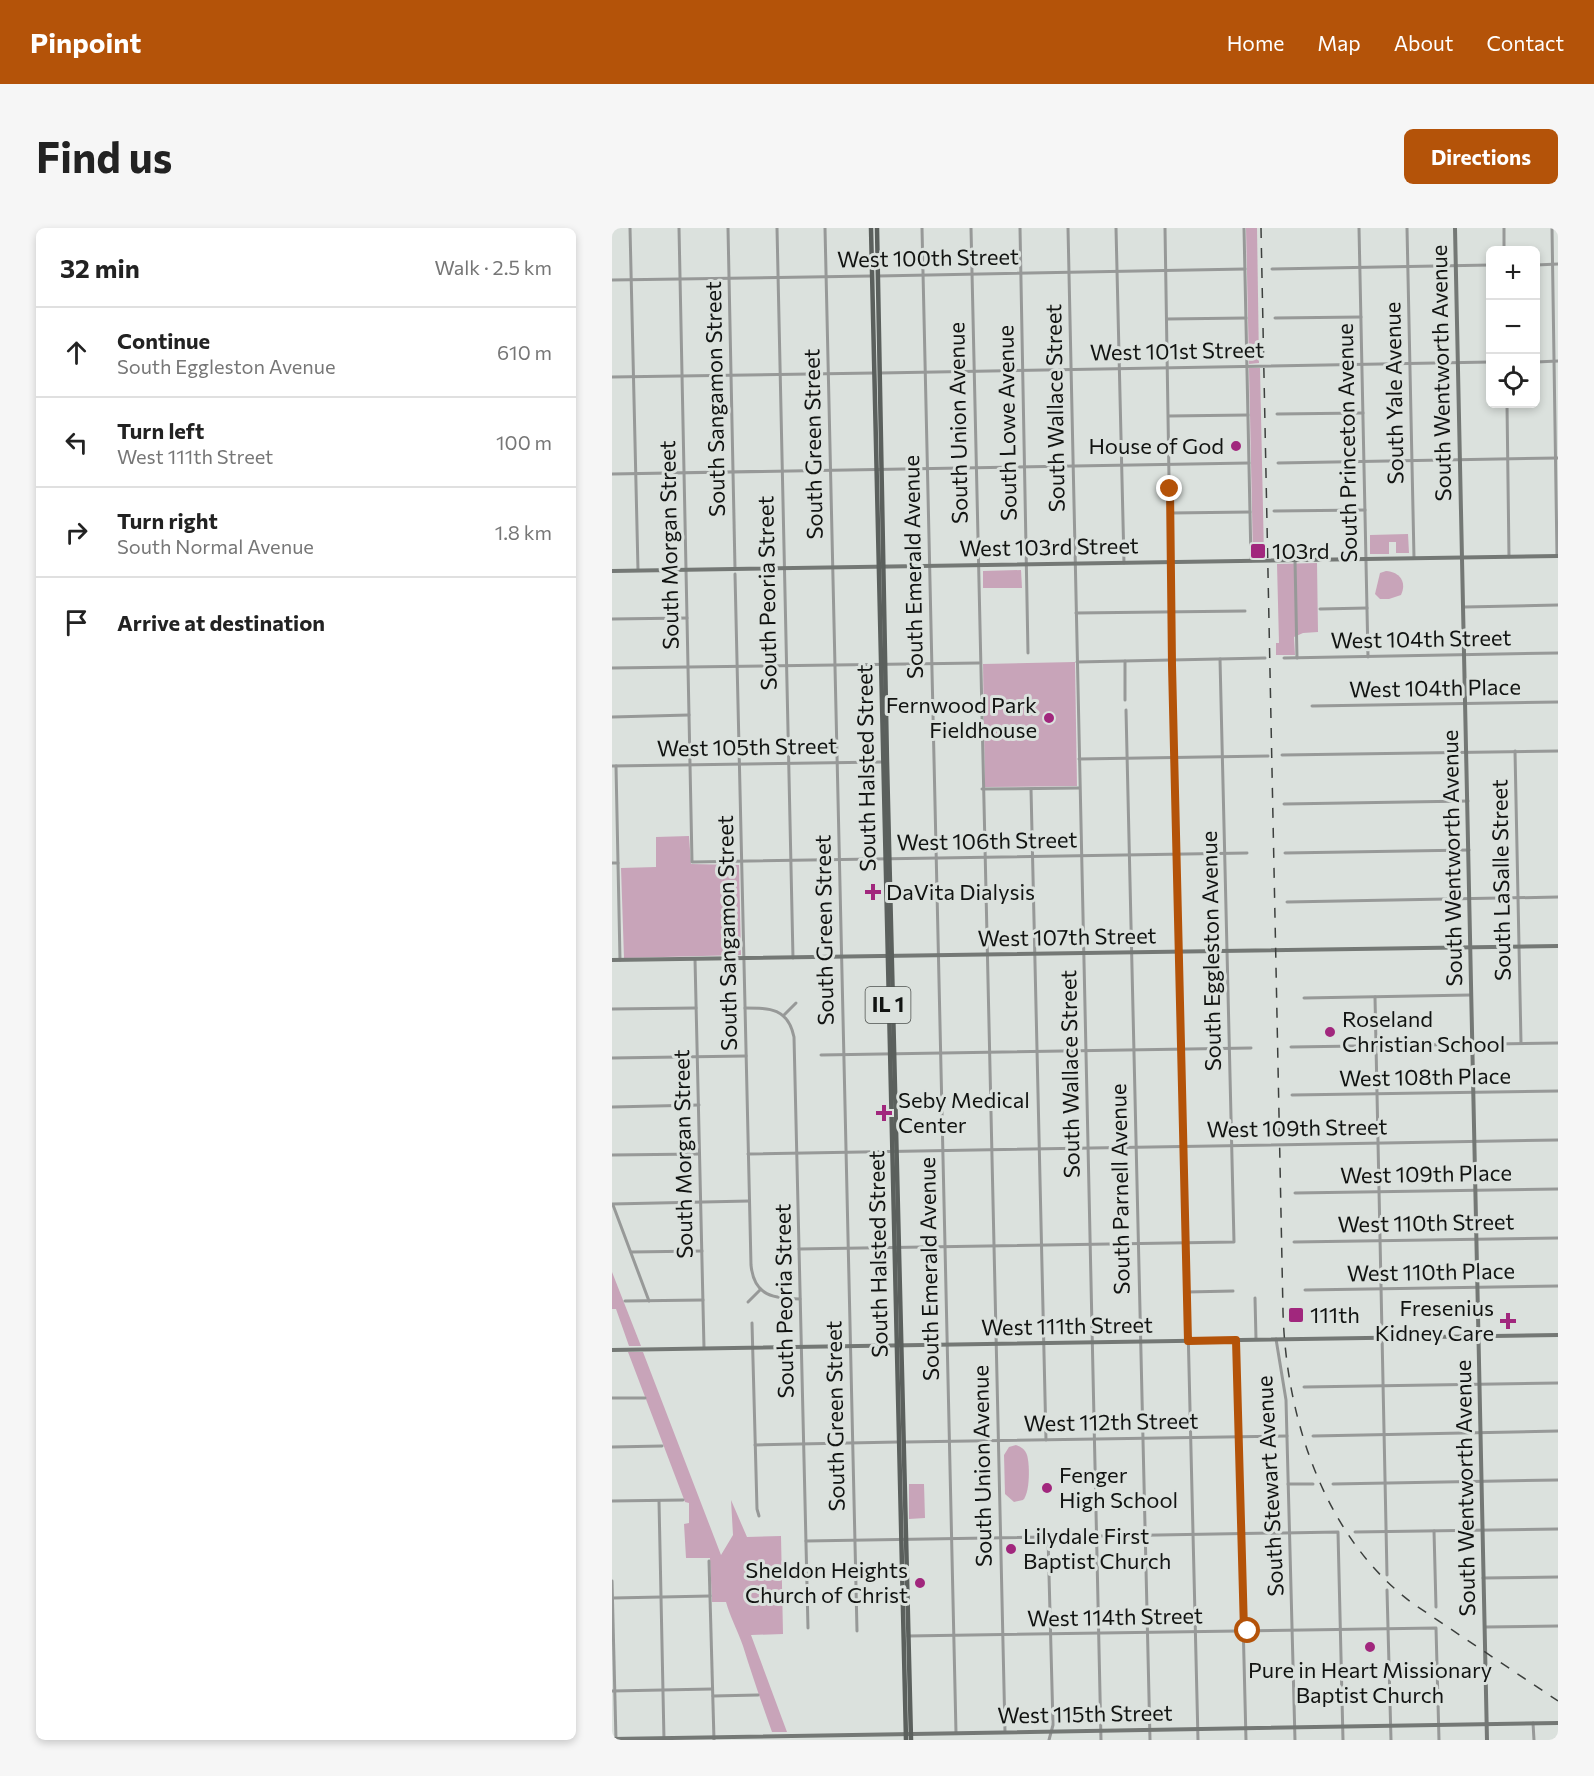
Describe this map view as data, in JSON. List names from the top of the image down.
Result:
{
  "streets": {
    "main road": ["South Halsted Street", "IL 1"],
    "street": [
      "West 100th Street",
      "West 101st Street",
      "South Wentworth Avenue",
      "South Yale Avenue",
      "South Sangamon Street",
      "South Wallace Street",
      "South Union Avenue",
      "South Lowe Avenue",
      "South Princeton Avenue",
      "South Green Street",
      "South Morgan Street",
      "West 103rd Street",
      "South Emerald Avenue",
      "South Peoria Street",
      "West 104th Street",
      "West 104th Place",
      "West 105th Street",
      "West 106th Street",
      "South LaSalle Street",
      "West 107th Street",
      "South Eggleston Avenue",
      "West 108th Place",
      "West 109th Street",
      "West 109th Place",
      "South Parnell Avenue",
      "West 110th Street",
      "West 110th Place",
      "West 111th Street",
      "West 112th Street",
      "South Stewart Avenue",
      "West 114th Street",
      "West 115th Street"
    ]
  },
  "crossings": [
    ["West 100th Street", "South Sangamon Street"],
    ["West 100th Street", "South Wallace Street"],
    ["West 100th Street", "South Union Avenue"],
    ["West 100th Street", "South Lowe Avenue"],
    ["West 100th Street", "South Green Street"],
    ["West 100th Street", "South Morgan Street"],
    ["West 100th Street", "South Emerald Avenue"],
    ["West 100th Street", "South Peoria Street"],
    ["West 100th Street", "South Halsted Street"],
    ["West 101st Street", "South Wentworth Avenue"],
    ["West 101st Street", "South Yale Avenue"],
    ["West 101st Street", "South Sangamon Street"],
    ["West 101st Street", "South Wallace Street"],
    ["West 101st Street", "South Union Avenue"],
    ["West 101st Street", "South Lowe Avenue"],
    ["West 101st Street", "South Princeton Avenue"],
    ["West 101st Street", "South Green Street"],
    ["West 101st Street", "South Morgan Street"],
    ["West 101st Street", "South Emerald Avenue"],
    ["West 101st Street", "South Peoria Street"],
    ["West 101st Street", "South Halsted Street"],
    ["South Wentworth Avenue", "West 103rd Street"],
    ["South Wentworth Avenue", "West 104th Street"],
    ["South Wentworth Avenue", "West 104th Place"],
    ["South Wentworth Avenue", "West 107th Street"],
    ["South Wentworth Avenue", "West 108th Place"],
    ["South Wentworth Avenue", "West 109th Street"],
    ["South Wentworth Avenue", "West 109th Place"],
    ["South Wentworth Avenue", "West 110th Street"],
    ["South Wentworth Avenue", "West 110th Place"],
    ["South Wentworth Avenue", "West 111th Street"],
    ["South Wentworth Avenue", "West 115th Street"],
    ["South Yale Avenue", "West 103rd Street"],
    ["South Sangamon Street", "West 103rd Street"],
    ["South Sangamon Street", "West 105th Street"],
    ["South Sangamon Street", "West 106th Street"],
    ["South Sangamon Street", "West 107th Street"],
    ["South Sangamon Street", "West 109th Street"],
    ["South Wallace Street", "West 103rd Street"],
    ["South Wallace Street", "West 106th Street"],
    ["South Wallace Street", "West 107th Street"],
    ["South Wallace Street", "West 109th Street"],
    ["South Wallace Street", "West 111th Street"],
    ["South Wallace Street", "West 112th Street"],
    ["South Wallace Street", "West 114th Street"],
    ["South Wallace Street", "West 115th Street"],
    ["South Union Avenue", "West 103rd Street"],
    ["South Union Avenue", "West 106th Street"],
    ["South Union Avenue", "West 107th Street"],
    ["South Union Avenue", "West 109th Street"],
    ["South Union Avenue", "West 111th Street"],
    ["South Union Avenue", "West 112th Street"],
    ["South Union Avenue", "West 114th Street"],
    ["South Union Avenue", "West 115th Street"],
    ["South Lowe Avenue", "West 103rd Street"],
    ["South Princeton Avenue", "West 103rd Street"],
    ["South Princeton Avenue", "West 104th Street"],
    ["South Green Street", "West 103rd Street"],
    ["South Green Street", "West 105th Street"],
    ["South Green Street", "West 106th Street"],
    ["South Green Street", "West 107th Street"],
    ["South Green Street", "West 109th Street"],
    ["South Green Street", "West 111th Street"],
    ["South Green Street", "West 112th Street"],
    ["South Morgan Street", "West 103rd Street"],
    ["South Morgan Street", "West 105th Street"],
    ["South Morgan Street", "West 106th Street"],
    ["South Morgan Street", "West 107th Street"],
    ["South Morgan Street", "West 111th Street"],
    ["West 103rd Street", "South Emerald Avenue"],
    ["West 103rd Street", "South Peoria Street"],
    ["West 103rd Street", "South Halsted Street"],
    ["South Emerald Avenue", "West 106th Street"],
    ["South Emerald Avenue", "West 107th Street"],
    ["South Emerald Avenue", "West 109th Street"],
    ["South Emerald Avenue", "West 111th Street"],
    ["South Emerald Avenue", "West 112th Street"],
    ["South Emerald Avenue", "West 114th Street"],
    ["South Emerald Avenue", "West 115th Street"],
    ["South Peoria Street", "West 105th Street"],
    ["South Peoria Street", "West 106th Street"],
    ["South Peoria Street", "West 107th Street"],
    ["South Peoria Street", "West 109th Street"],
    ["South Peoria Street", "West 111th Street"],
    ["South Peoria Street", "West 112th Street"],
    ["West 105th Street", "South Halsted Street"],
    ["South Halsted Street", "West 106th Street"],
    ["South Halsted Street", "West 107th Street"],
    ["South Halsted Street", "West 109th Street"],
    ["South Halsted Street", "West 111th Street"],
    ["South Halsted Street", "West 112th Street"],
    ["South Halsted Street", "West 114th Street"],
    ["South Halsted Street", "West 115th Street"],
    ["West 106th Street", "South Eggleston Avenue"],
    ["West 106th Street", "South Parnell Avenue"],
    ["South LaSalle Street", "West 107th Street"],
    ["West 107th Street", "South Eggleston Avenue"],
    ["West 107th Street", "South Parnell Avenue"],
    ["South Eggleston Avenue", "West 109th Street"],
    ["West 109th Street", "South Parnell Avenue"],
    ["South Parnell Avenue", "West 111th Street"],
    ["South Parnell Avenue", "West 112th Street"],
    ["South Parnell Avenue", "West 114th Street"],
    ["South Parnell Avenue", "West 115th Street"],
    ["West 111th Street", "South Stewart Avenue"],
    ["West 112th Street", "South Stewart Avenue"],
    ["South Stewart Avenue", "West 114th Street"],
    ["South Stewart Avenue", "West 115th Street"],
    ["West 114th Street", "West 115th Street"]
  ],
  "places": {
    "other": [
      "House of God",
      "Fernwood Park Fieldhouse",
      "Roseland Christian School",
      "Fenger High School",
      "Lilydale First Baptist Church",
      "Sheldon Heights Church of Christ",
      "Pure in Heart Missionary Baptist Church"
    ],
    "transit": ["103rd", "111th"],
    "health": ["DaVita Dialysis", "Seby Medical Center", "Fresenius Kidney Care"]
  },
  "page": {
    "header": "Pinpoint",
    "nav": [
      "Home",
      "Map",
      "About",
      "Contact"
    ],
    "buttons": "Directions",
    "title": "Find us",
    "heading": ["32 min", "Walk · 2.5 km"],
    "map_buttons": ["+", "−"],
    "list": [
      ["Continue", "South Eggleston Avenue", "610 m"],
      ["Turn left", "West 111th Street", "100 m"],
      ["Turn right", "South Normal Avenue", "1.8 km"],
      "Arrive at destination"
    ]
  }
}
